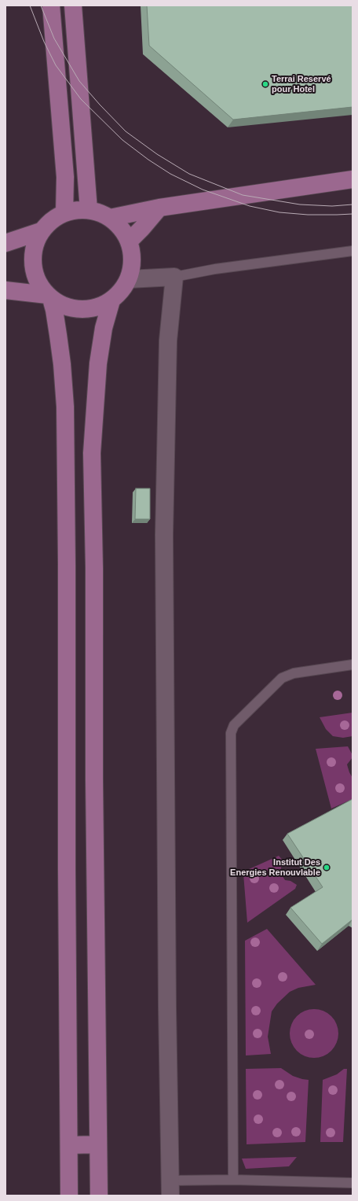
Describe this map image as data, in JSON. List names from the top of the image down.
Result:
{
  "places": ["Terrai Reservé pour Hotel", "Institut Des Energies Renouvlable"]
}
